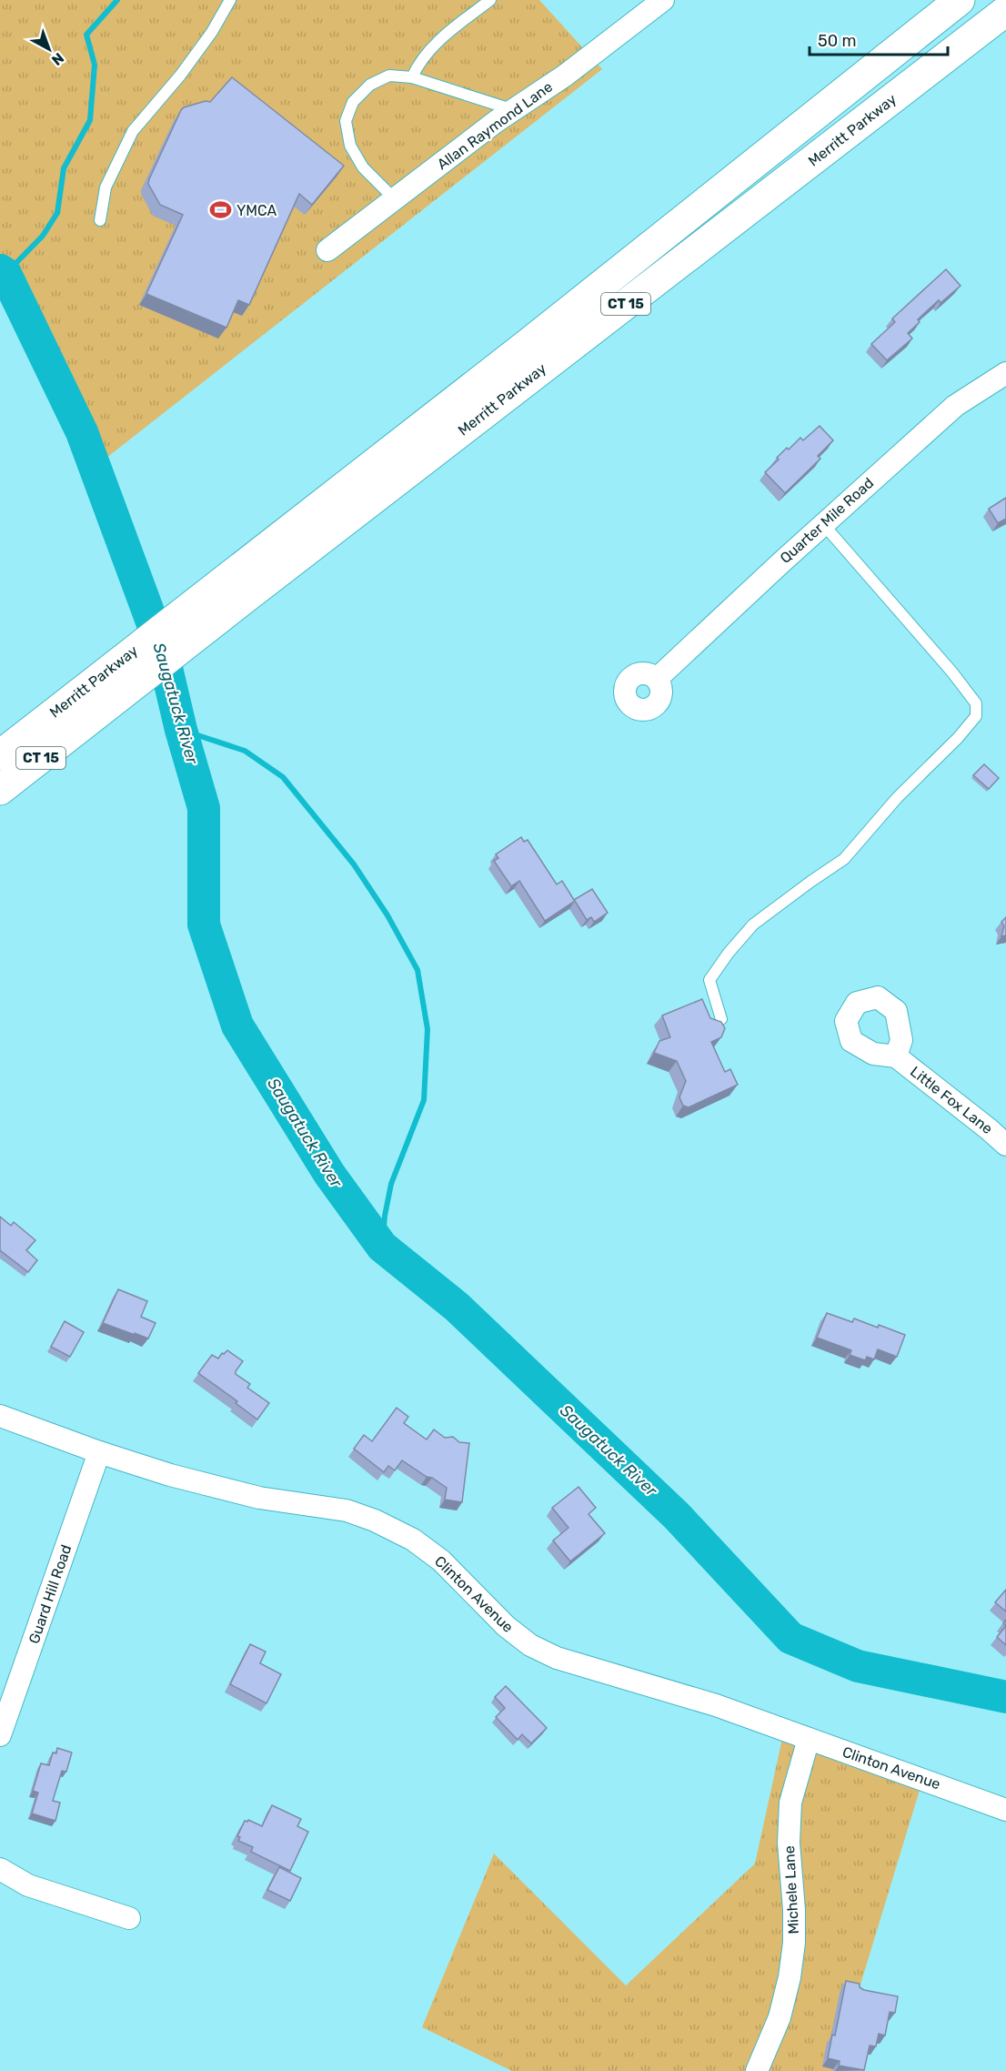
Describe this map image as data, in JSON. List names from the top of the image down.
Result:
{
  "streets": {
    "highway": ["Merritt Parkway", "CT 15"],
    "street": [
      "Allan Raymond Lane",
      "Quarter Mile Road",
      "Little Fox Lane",
      "Guard Hill Road",
      "Clinton Avenue",
      "Michele Lane"
    ]
  },
  "crossings": [
    ["Guard Hill Road", "Clinton Avenue"],
    ["Clinton Avenue", "Michele Lane"]
  ],
  "water": ["Saugatuck River"],
  "places": {
    "sports": ["YMCA"]
  },
  "scale_bar": "50 m",
  "north": "bottom right"
}
